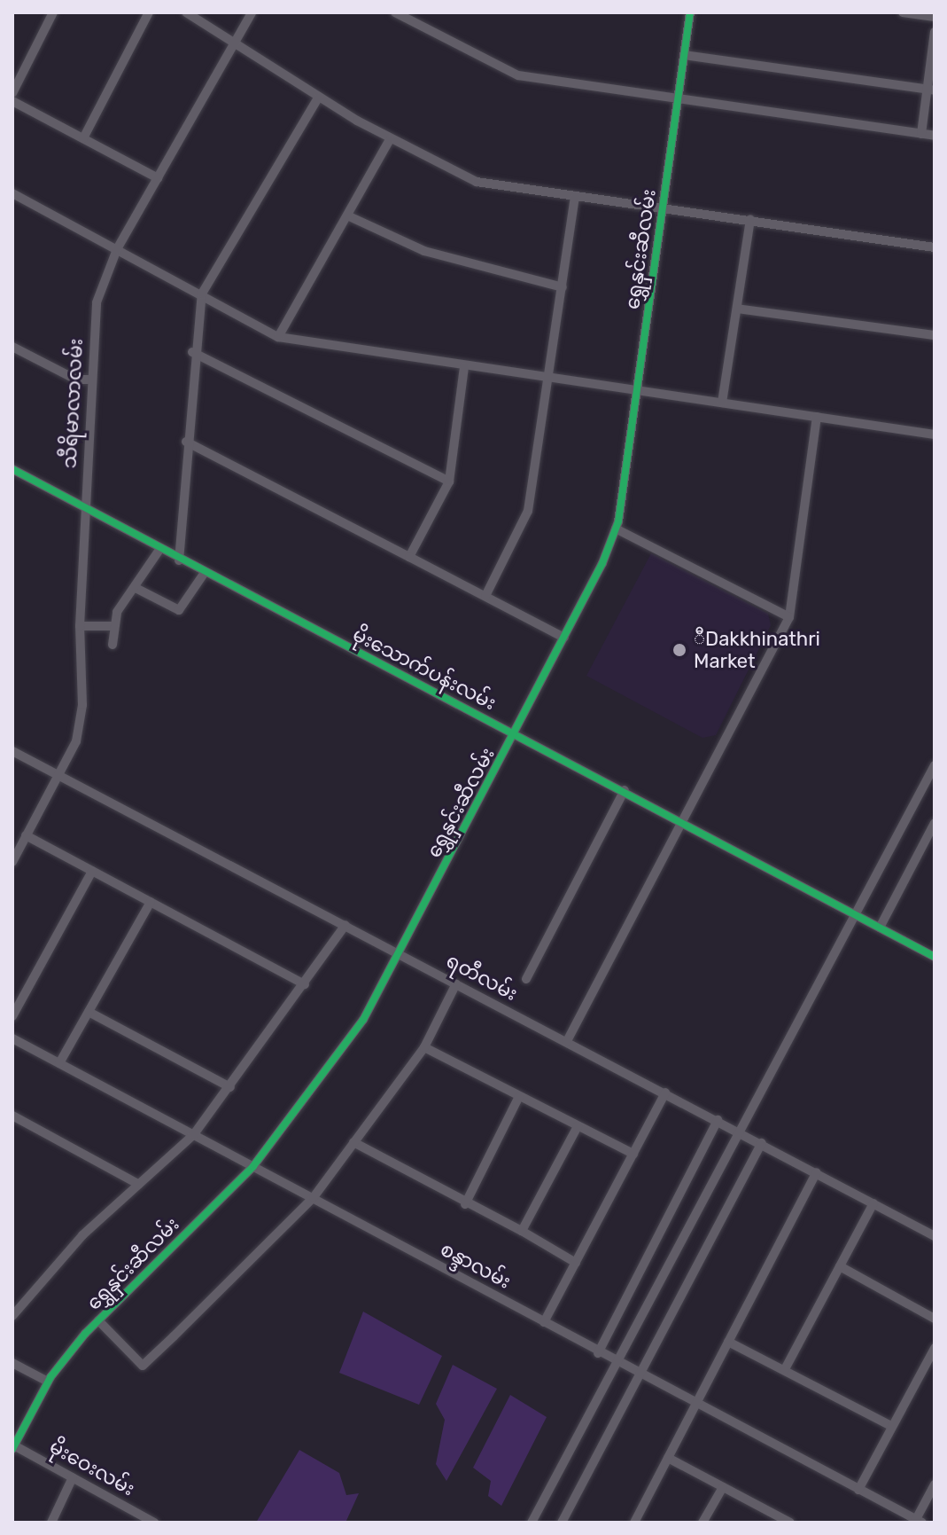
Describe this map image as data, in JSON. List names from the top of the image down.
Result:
{
  "streets": {
    "street": [
      "ရွှေနှင်းဆီလမ်း",
      "သီရိမာလာလမ်း",
      "မိုးသောက်ပန်းလမ်း",
      "ရတီလမ်း",
      "စန္ဒာလမ်း",
      "မိုးဝေးလမ်း"
    ]
  },
  "crossings": [
    ["ရွှေနှင်းဆီလမ်း", "မိုးသောက်ပန်းလမ်း"],
    ["ရွှေနှင်းဆီလမ်း", "ရတီလမ်း"],
    ["ရွှေနှင်းဆီလမ်း", "စန္ဒာလမ်း"],
    ["ရွှေနှင်းဆီလမ်း", "မိုးဝေးလမ်း"],
    ["သီရိမာလာလမ်း", "မိုးသောက်ပန်းလမ်း"],
    ["သီရိမာလာလမ်း", "ရတီလမ်း"]
  ],
  "places": ["ီDakkhinathri Market"]
}
